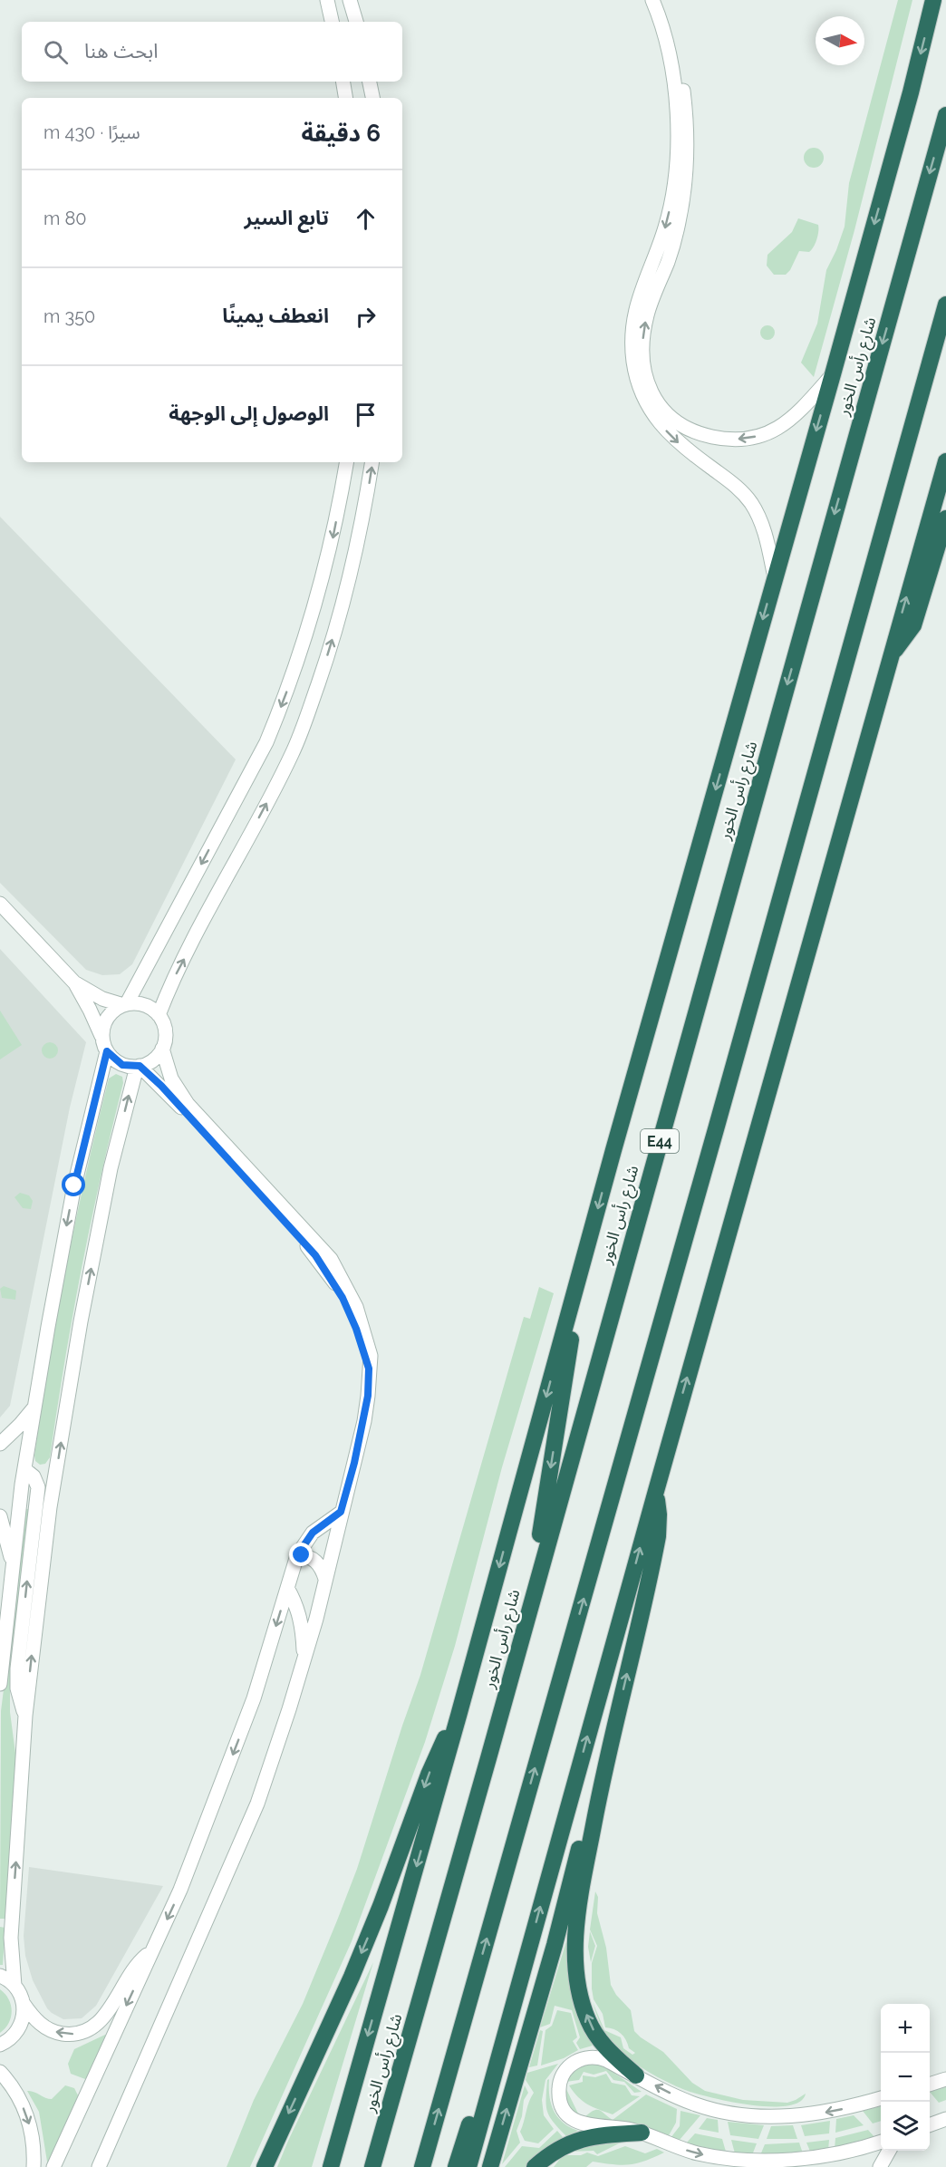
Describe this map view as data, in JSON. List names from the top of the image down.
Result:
{
  "streets": {
    "highway": ["شارع رأس الخور", "E44"]
  },
  "north": "right",
  "page": {
    "search": "ابحث هنا",
    "heading": ["6 دقيقة", "سيرًا · 430 m"],
    "list": [
      ["تابع السير", "80 m"],
      ["انعطف يمينًا", "350 m"],
      "الوصول إلى الوجهة"
    ],
    "map_buttons": ["+", "−"]
  }
}
